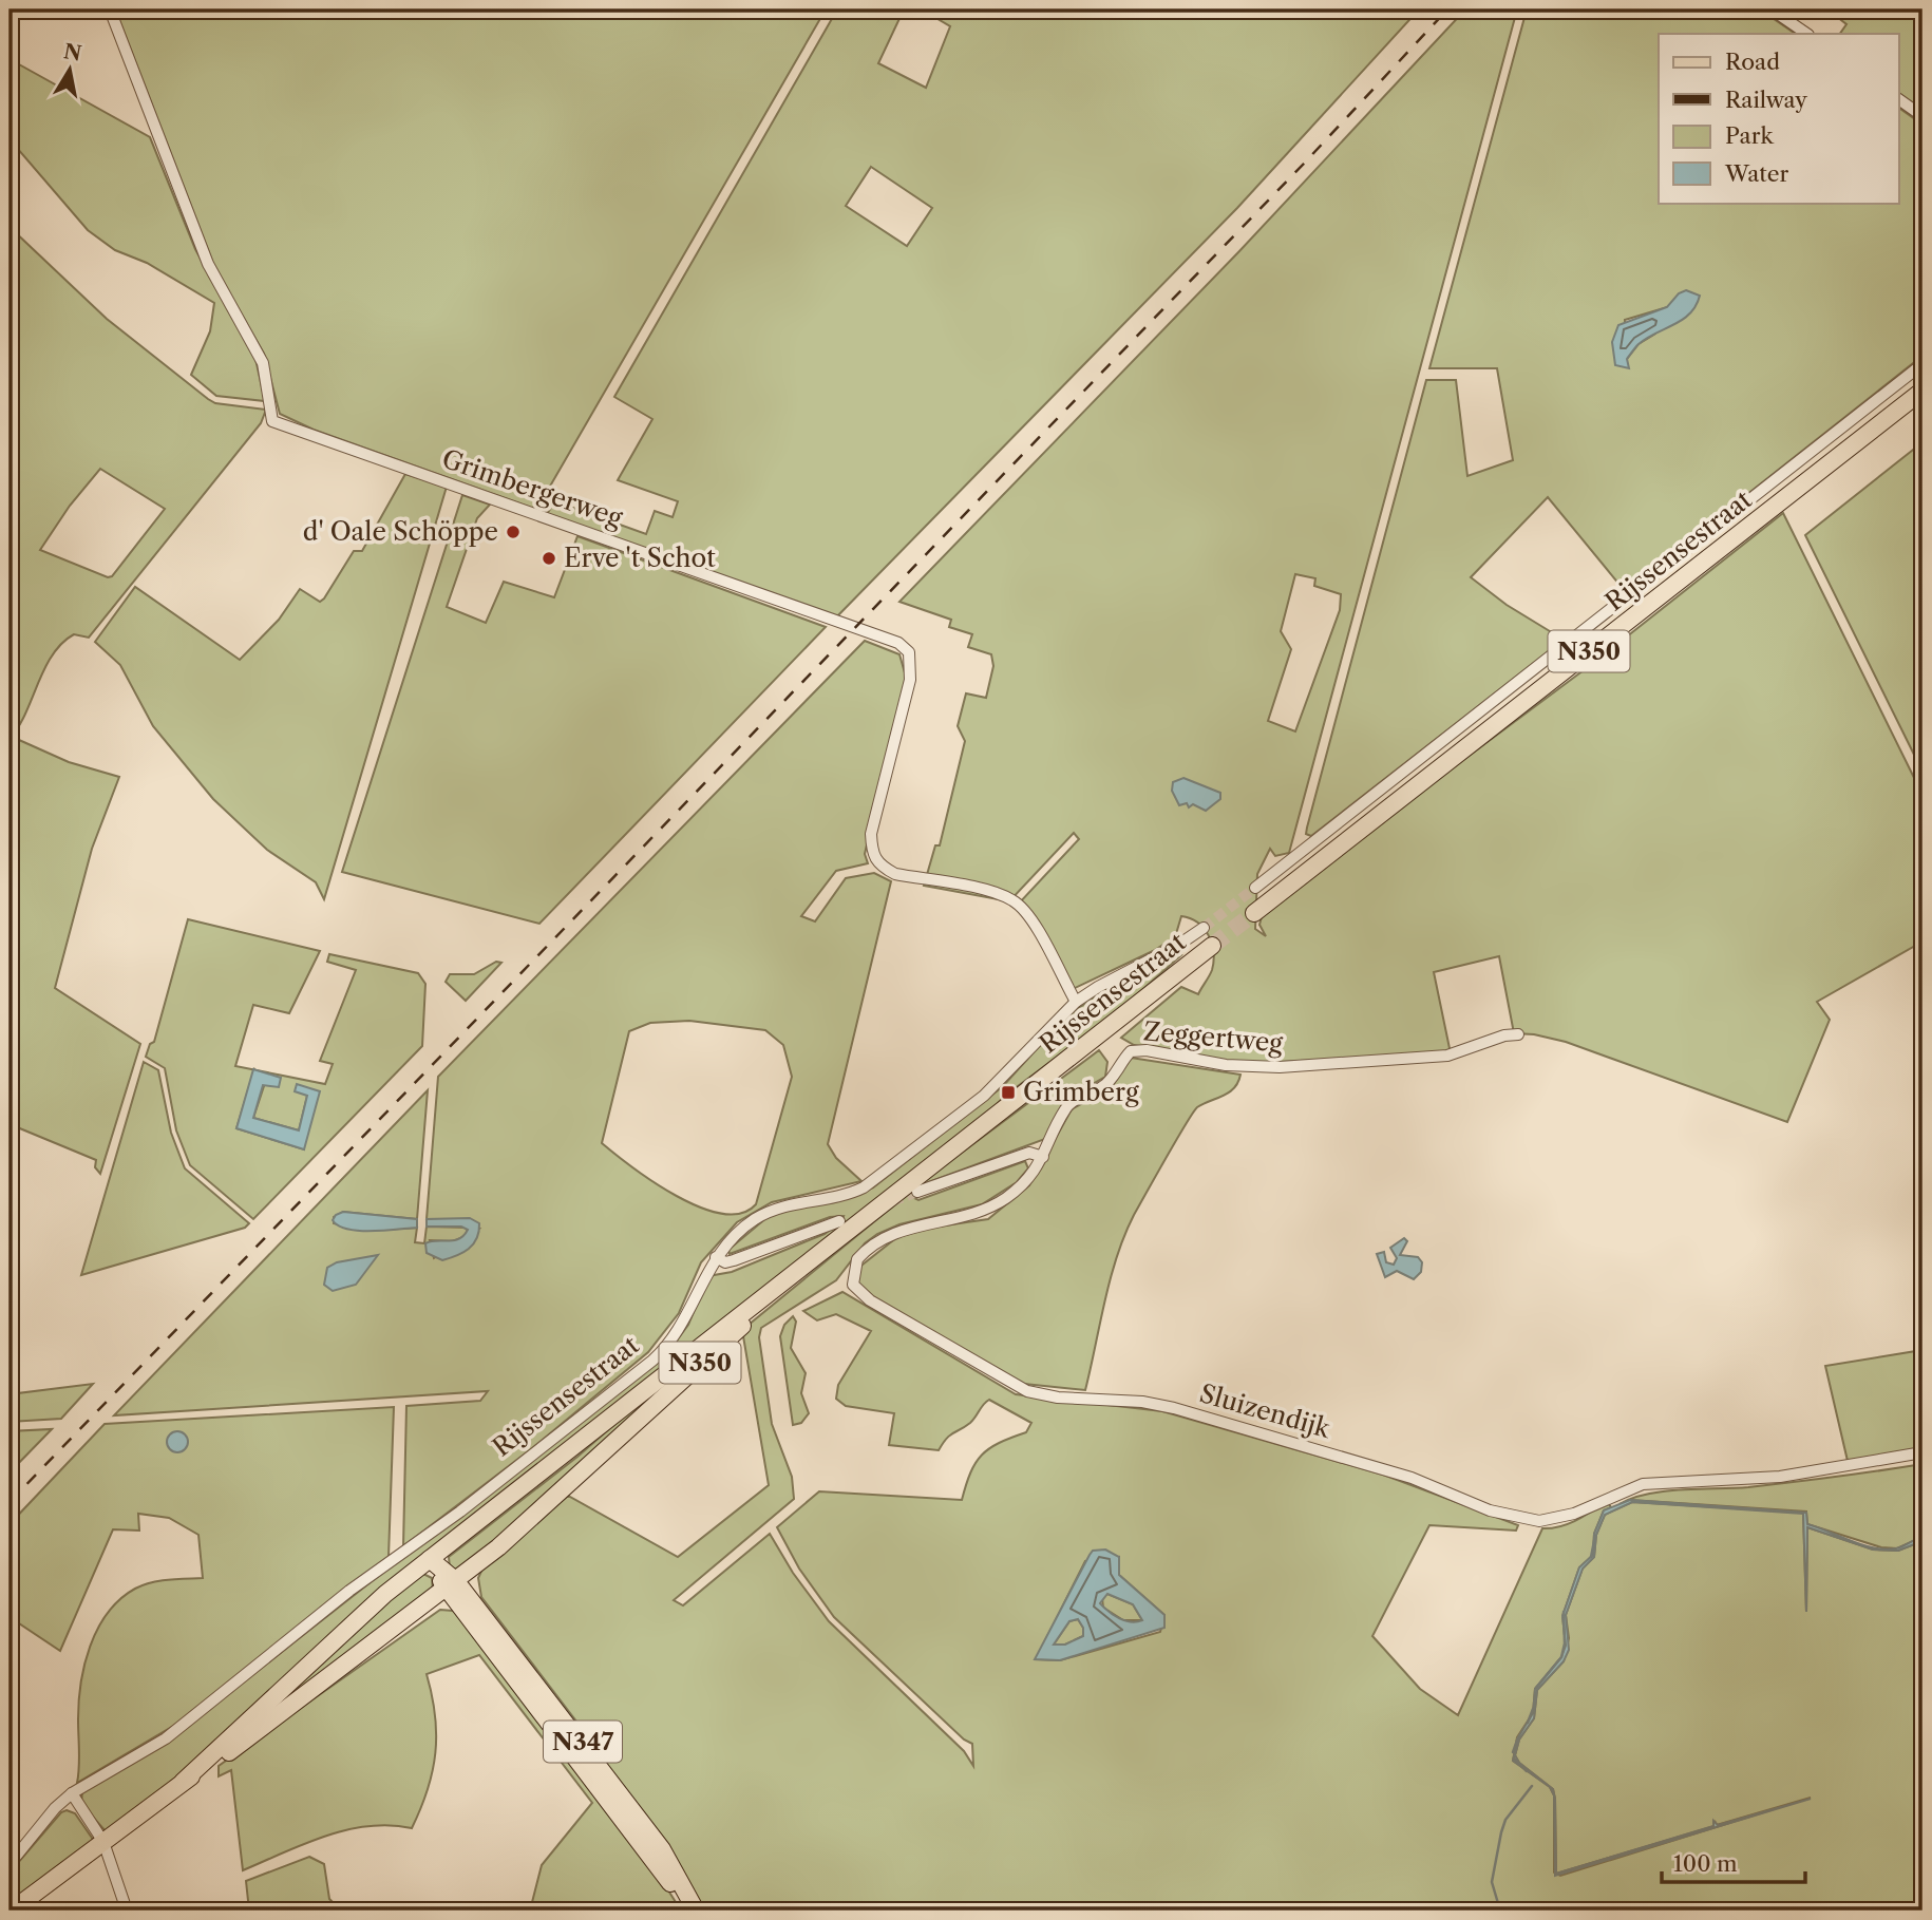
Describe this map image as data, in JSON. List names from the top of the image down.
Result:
{
  "streets": {
    "main road": ["Rijssensestraat", "N350", "N347"],
    "street": ["Grimbergerweg", "Zeggertweg", "Sluizendijk"]
  },
  "crossings": [
    ["Grimbergerweg", "Rijssensestraat"],
    ["Rijssensestraat", "N347"],
    ["Zeggertweg", "Sluizendijk"]
  ],
  "places": {
    "other": ["d' Oale Schöppe", "Erve 't Schot"],
    "transit": ["Grimberg"]
  },
  "legend": [
    "Road",
    "Railway",
    "Park",
    "Water"
  ],
  "scale_bar": "100 m",
  "north": "top"
}
